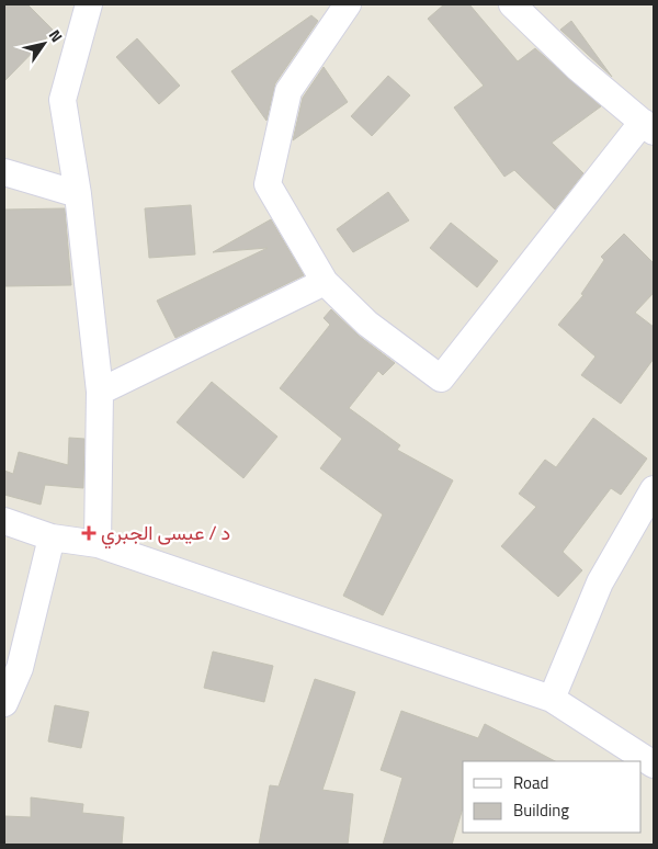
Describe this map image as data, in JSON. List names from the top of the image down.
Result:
{
  "places": {
    "health": ["د / عيسى الجبري"]
  },
  "legend": ["Road", "Building"],
  "north": "top right"
}
